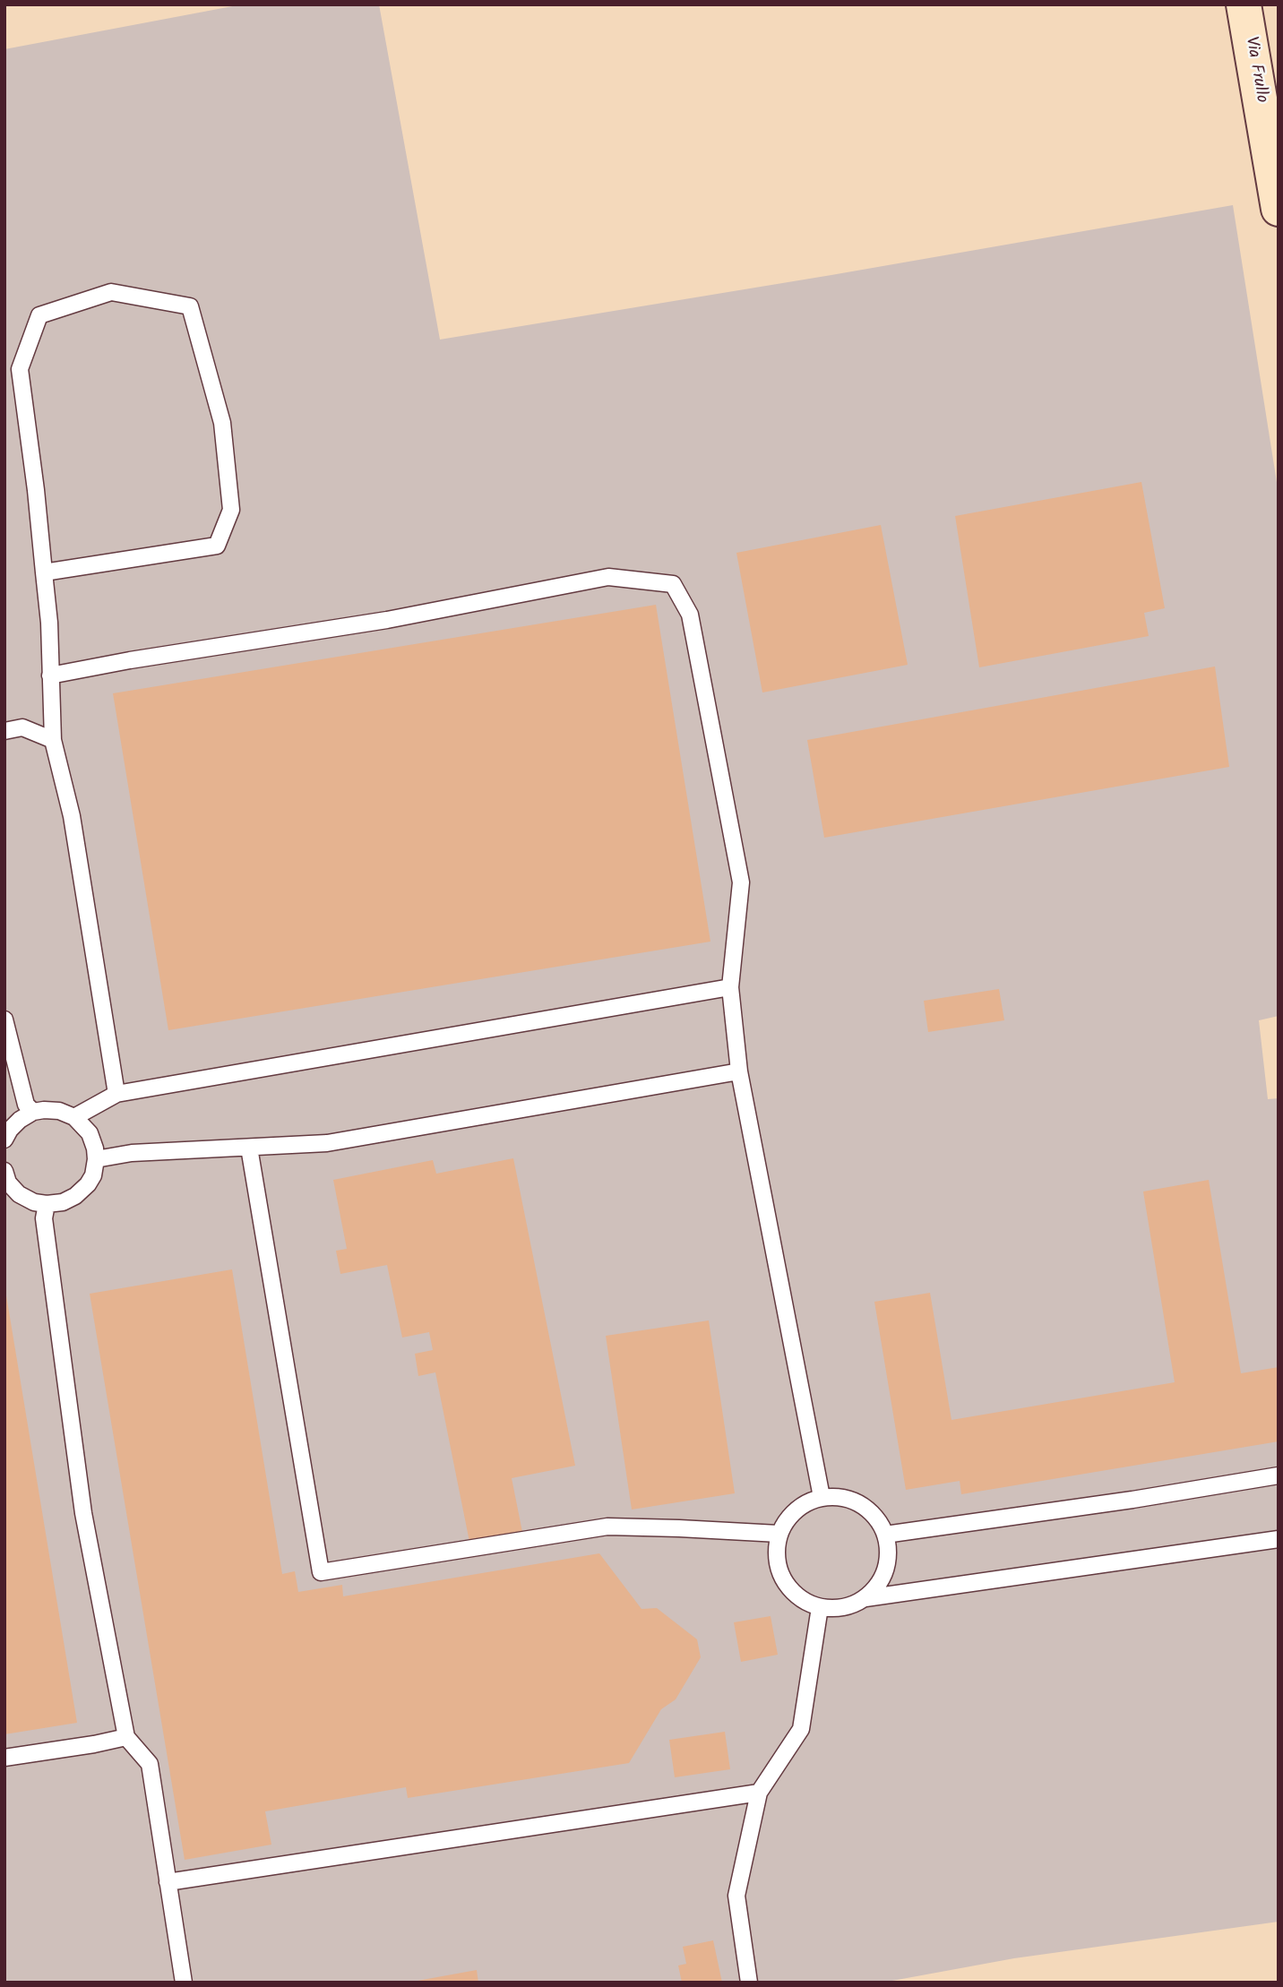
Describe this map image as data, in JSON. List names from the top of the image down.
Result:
{
  "streets": {
    "street": ["Via Frullo"]
  }
}
